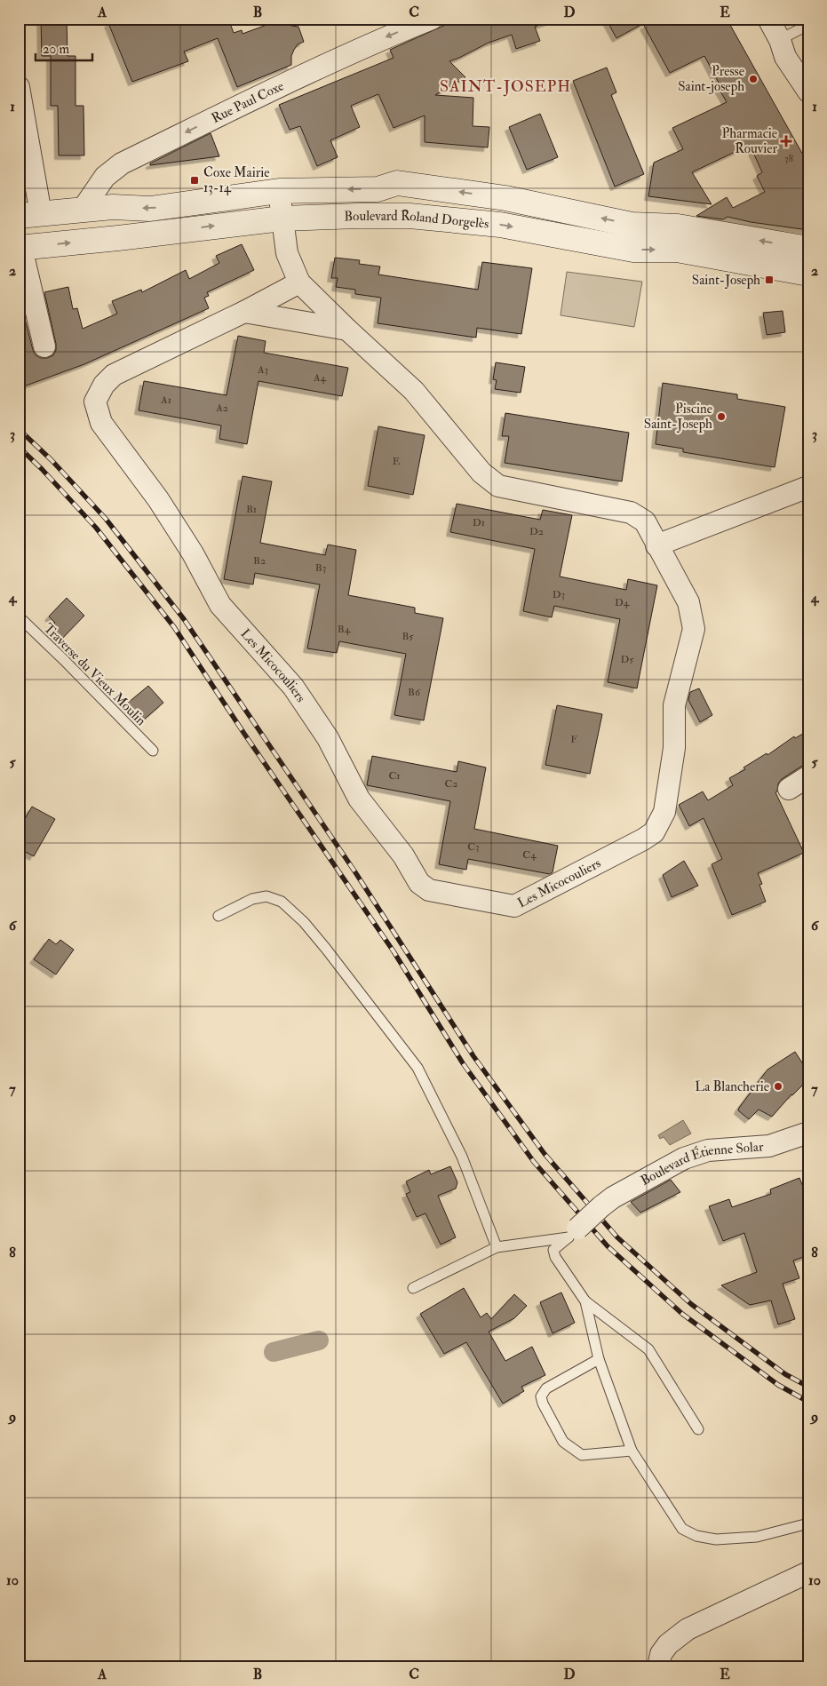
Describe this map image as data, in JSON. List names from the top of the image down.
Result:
{
  "streets": {
    "main road": ["Boulevard Roland Dorgelès"],
    "street": ["Rue Paul Coxe", "Les Micocouliers", "Boulevard Étienne Solar"],
    "lane": ["Traverse du Vieux Moulin"]
  },
  "crossings": [
    ["Rue Paul Coxe", "Boulevard Roland Dorgelès"],
    ["Boulevard Roland Dorgelès", "Les Micocouliers"]
  ],
  "one_way": ["Rue Paul Coxe"],
  "districts": ["SAINT-JOSEPH"],
  "places": {
    "other": ["Presse Saint-joseph", "Piscine Saint-Joseph", "La Blancherie"],
    "health": ["Pharmacie Rouvier"],
    "transit": ["Coxe Mairie 13-14", "Saint-Joseph"]
  },
  "house_numbers": [
    "38",
    "A3",
    "A4",
    "A1",
    "A2",
    "E",
    "B1",
    "D1",
    "D2",
    "B2",
    "B3",
    "D3",
    "D4",
    "B4",
    "B5",
    "D5",
    "B6",
    "F",
    "C1",
    "C2",
    "C3",
    "C4"
  ],
  "scale_bar": "20 m",
  "grid": {
    "columns": [
      "A",
      "B",
      "C",
      "D",
      "E"
    ],
    "rows": [
      "1",
      "2",
      "3",
      "4",
      "5",
      "6",
      "7",
      "8",
      "9",
      "10"
    ]
  }
}
